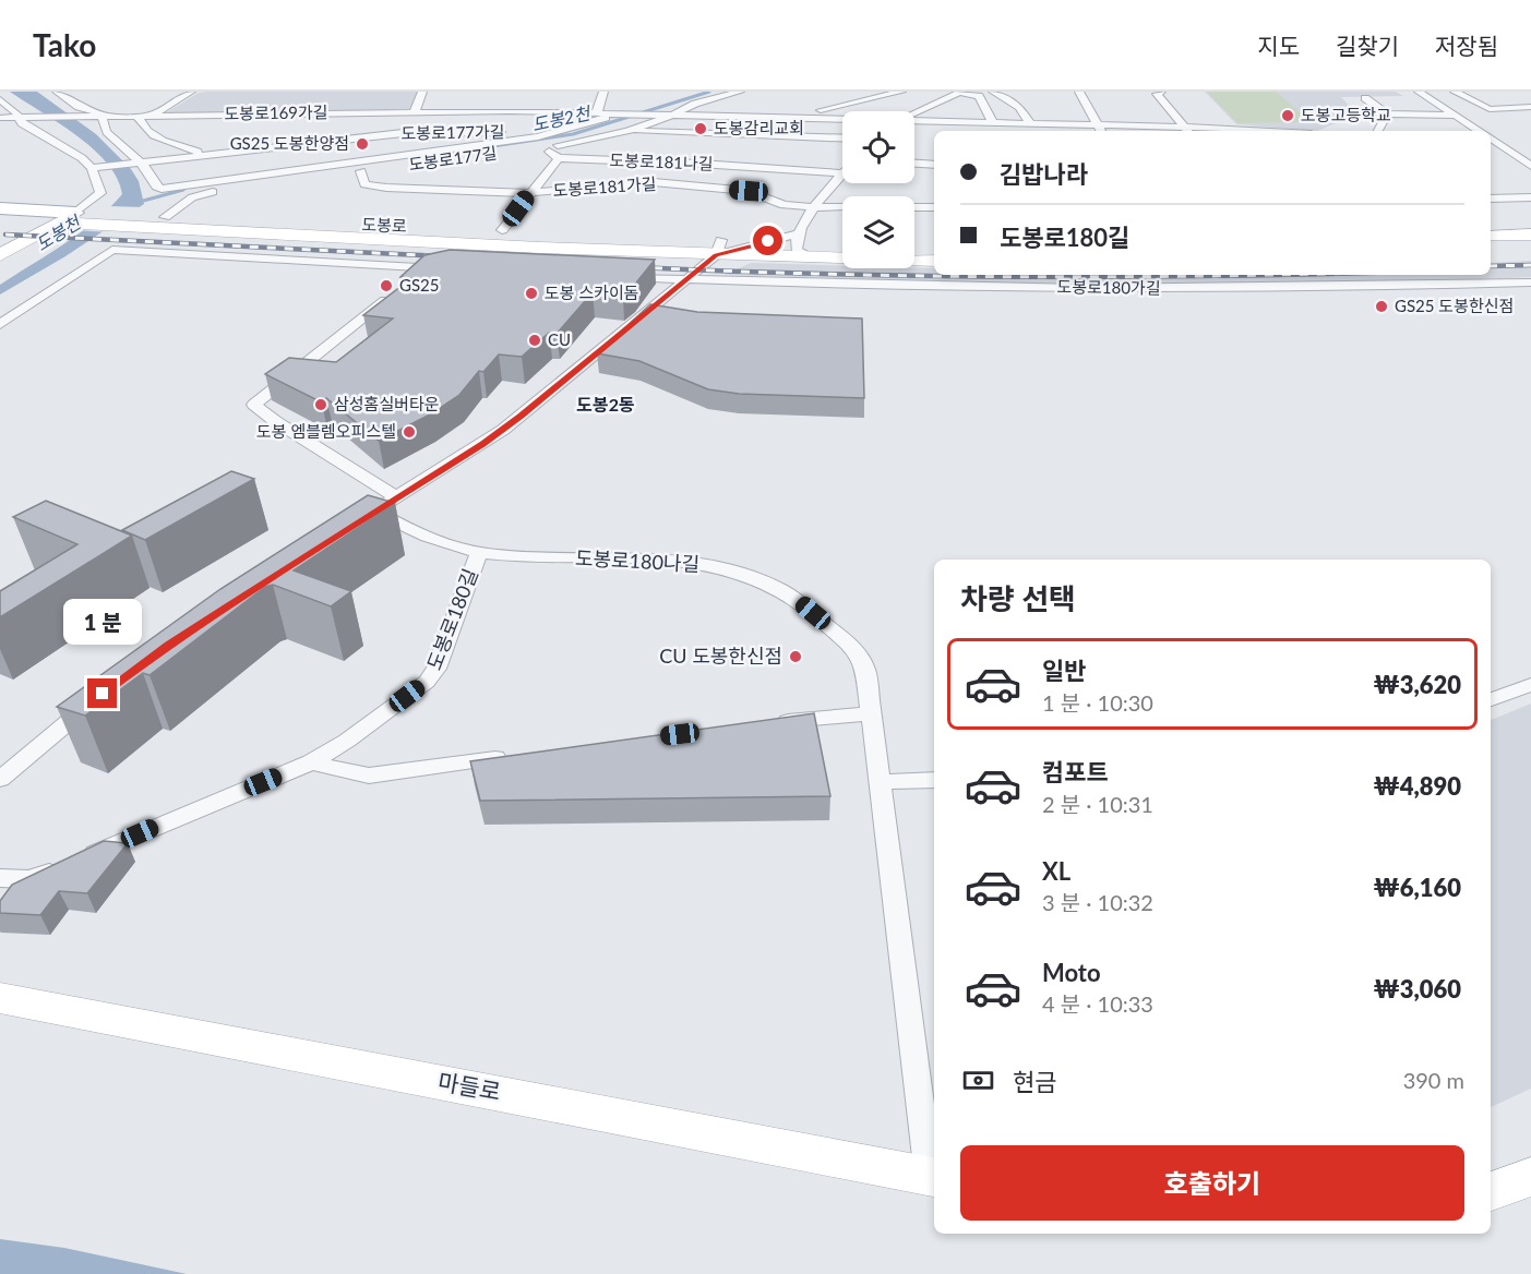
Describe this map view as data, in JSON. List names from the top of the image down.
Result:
{
  "streets": {
    "main road": ["도봉로", "마들로"],
    "street": [
      "도봉로169가길",
      "도봉로177가길",
      "도봉로177길",
      "도봉로181나길",
      "도봉로181가길",
      "도봉로180가길",
      "도봉로180나길",
      "도봉로180길"
    ]
  },
  "crossings": [
    ["도봉로169가길", "도봉로177길"],
    ["도봉로177가길", "도봉로177길"],
    ["도봉로177가길", "도봉로181가길"],
    ["도봉로177길", "도봉로181가길"],
    ["도봉로177길", "도봉로"],
    ["도봉로180나길", "도봉로180길"],
    ["도봉로180나길", "마들로"]
  ],
  "districts": ["도봉2동"],
  "water": ["도봉2천", "도봉천"],
  "places": [
    "도봉고등학교",
    "도봉감리교회",
    "GS25 도봉한양점",
    "GS25",
    "도봉 스카이돔",
    "GS25 도봉한신점",
    "CU",
    "삼성홈실버타운",
    "도봉 엠블렘오피스텔",
    "CU 도봉한신점"
  ],
  "page": {
    "header": "Tako",
    "nav": ["지도", "길찾기", "저장됨"],
    "banner": ["김밥나라", "도봉로180길"],
    "heading": "차량 선택",
    "bubble": "1 분",
    "list": [
      {
        "name": "일반",
        "note": "1 분 · 10:30",
        "value": "₩3,620"
      },
      {
        "name": "컴포트",
        "note": "2 분 · 10:31",
        "value": "₩4,890"
      },
      {
        "name": "XL",
        "note": "3 분 · 10:32",
        "value": "₩6,160"
      },
      {
        "name": "Moto",
        "note": "4 분 · 10:33",
        "value": "₩3,060"
      }
    ],
    "pay": ["현금", "390 m"],
    "buttons": "호출하기"
  }
}
